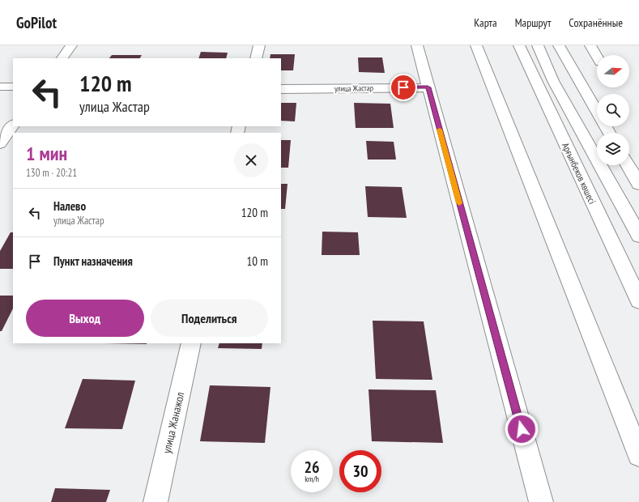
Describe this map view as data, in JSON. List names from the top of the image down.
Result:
{
  "streets": {
    "main road": ["улица Жастар", "Арғынбеков көшесі", "улица Жанажол"]
  },
  "north": "right",
  "page": {
    "header": "GoPilot",
    "nav": ["Карта", "Маршрут", "Сохранённые"],
    "turn": ["120 m", "улица Жастар"],
    "heading": ["1 мин", "130 m · 20:21"],
    "list": [
      {
        "name": "Налево",
        "note": "улица Жастар",
        "value": "120 m"
      },
      {
        "name": "Пункт назначения",
        "value": "10 m"
      }
    ],
    "buttons": ["Выход", "Поделиться"],
    "speed": "26 km/h",
    "limit": "30"
  }
}
